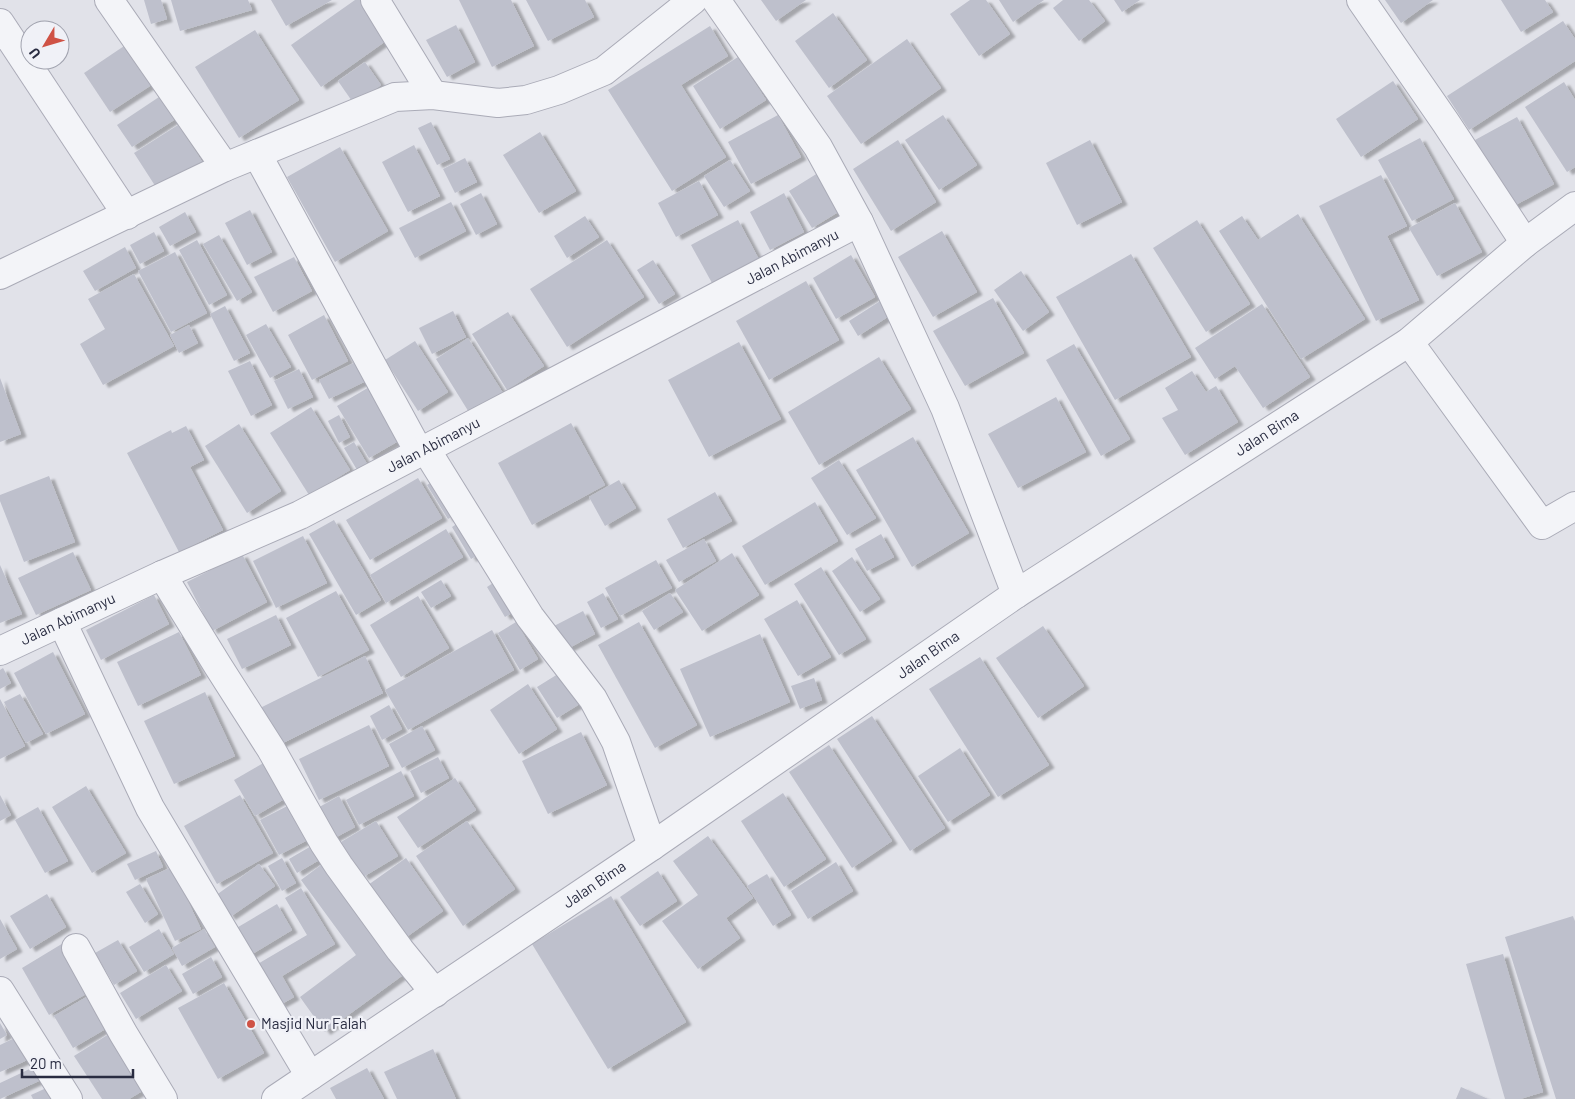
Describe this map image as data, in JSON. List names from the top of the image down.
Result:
{
  "streets": {
    "street": ["Jalan Abimanyu", "Jalan Bima"]
  },
  "places": ["Masjid Nur Falah"],
  "scale_bar": "20 m",
  "north": "bottom left"
}
